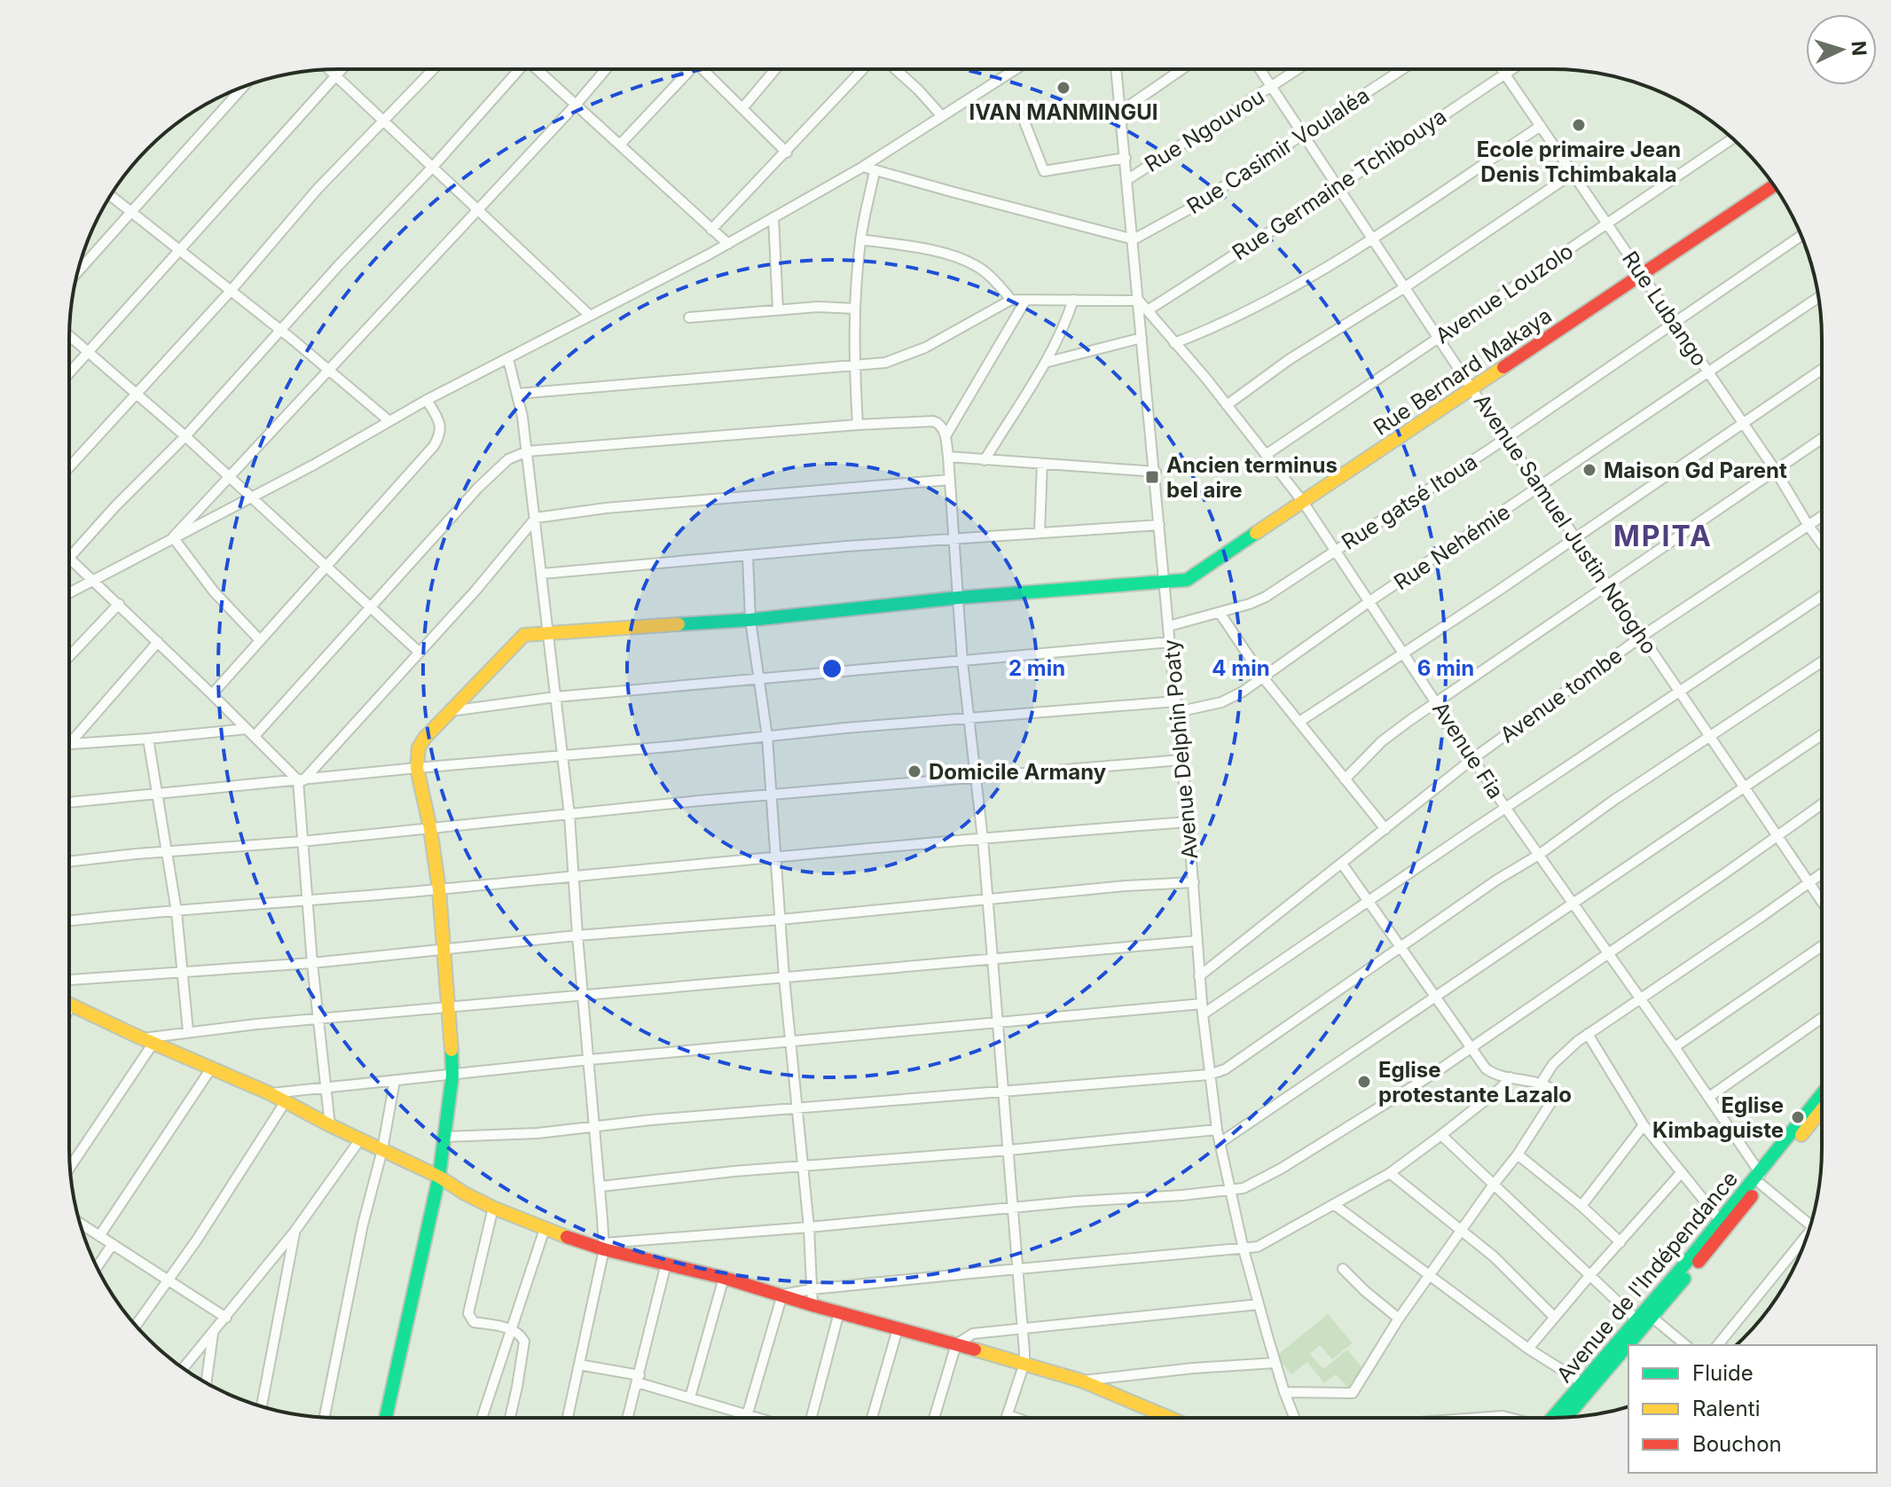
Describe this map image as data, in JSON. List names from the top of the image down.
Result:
{
  "streets": {
    "street": [
      "Rue Ngouvou",
      "Rue Casimir Voulaléa",
      "Rue Germaine Tchibouya",
      "Avenue Louzolo",
      "Rue Lubango",
      "Rue Bernard Makaya",
      "Rue gatsé Itoua",
      "Avenue Samuel Justin Ndogho",
      "Rue Nehémie",
      "Avenue tombe",
      "Avenue Delphin Poaty",
      "Avenue Fia",
      "Avenue de l'Indépendance"
    ]
  },
  "crossings": [
    ["Rue Ngouvou", "Avenue Samuel Justin Ndogho"],
    ["Rue Ngouvou", "Avenue Delphin Poaty"],
    ["Rue Casimir Voulaléa", "Avenue Samuel Justin Ndogho"],
    ["Rue Casimir Voulaléa", "Avenue Delphin Poaty"],
    ["Rue Germaine Tchibouya", "Rue Lubango"],
    ["Rue Germaine Tchibouya", "Avenue Samuel Justin Ndogho"],
    ["Rue Germaine Tchibouya", "Avenue Fia"],
    ["Avenue Louzolo", "Rue Lubango"],
    ["Avenue Louzolo", "Avenue Samuel Justin Ndogho"],
    ["Avenue Louzolo", "Avenue Fia"],
    ["Rue Lubango", "Rue Bernard Makaya"],
    ["Rue Lubango", "Rue gatsé Itoua"],
    ["Rue Lubango", "Rue Nehémie"],
    ["Rue Lubango", "Avenue tombe"],
    ["Rue Bernard Makaya", "Avenue Samuel Justin Ndogho"],
    ["Rue Bernard Makaya", "Avenue Delphin Poaty"],
    ["Rue Bernard Makaya", "Avenue Fia"],
    ["Rue gatsé Itoua", "Avenue Samuel Justin Ndogho"],
    ["Rue gatsé Itoua", "Avenue Delphin Poaty"],
    ["Rue gatsé Itoua", "Avenue Fia"],
    ["Avenue Samuel Justin Ndogho", "Rue Nehémie"],
    ["Avenue Samuel Justin Ndogho", "Avenue tombe"],
    ["Rue Nehémie", "Avenue Delphin Poaty"],
    ["Rue Nehémie", "Avenue Fia"],
    ["Avenue tombe", "Avenue Delphin Poaty"],
    ["Avenue tombe", "Avenue Fia"],
    ["Avenue Delphin Poaty", "Avenue Fia"],
    ["Avenue Fia", "Avenue de l'Indépendance"]
  ],
  "districts": ["MPITA"],
  "places": {
    "other": [
      "IVAN MANMINGUI",
      "Ecole primaire Jean Denis Tchimbakala",
      "Maison Gd Parent",
      "Domicile Armany",
      "Eglise protestante Lazalo",
      "Eglise Kimbaguiste"
    ],
    "transit": ["Ancien terminus bel aire"]
  },
  "legend": ["Fluide", "Ralenti", "Bouchon"],
  "north": "right",
  "rings": ["2 min", "4 min", "6 min"]
}
